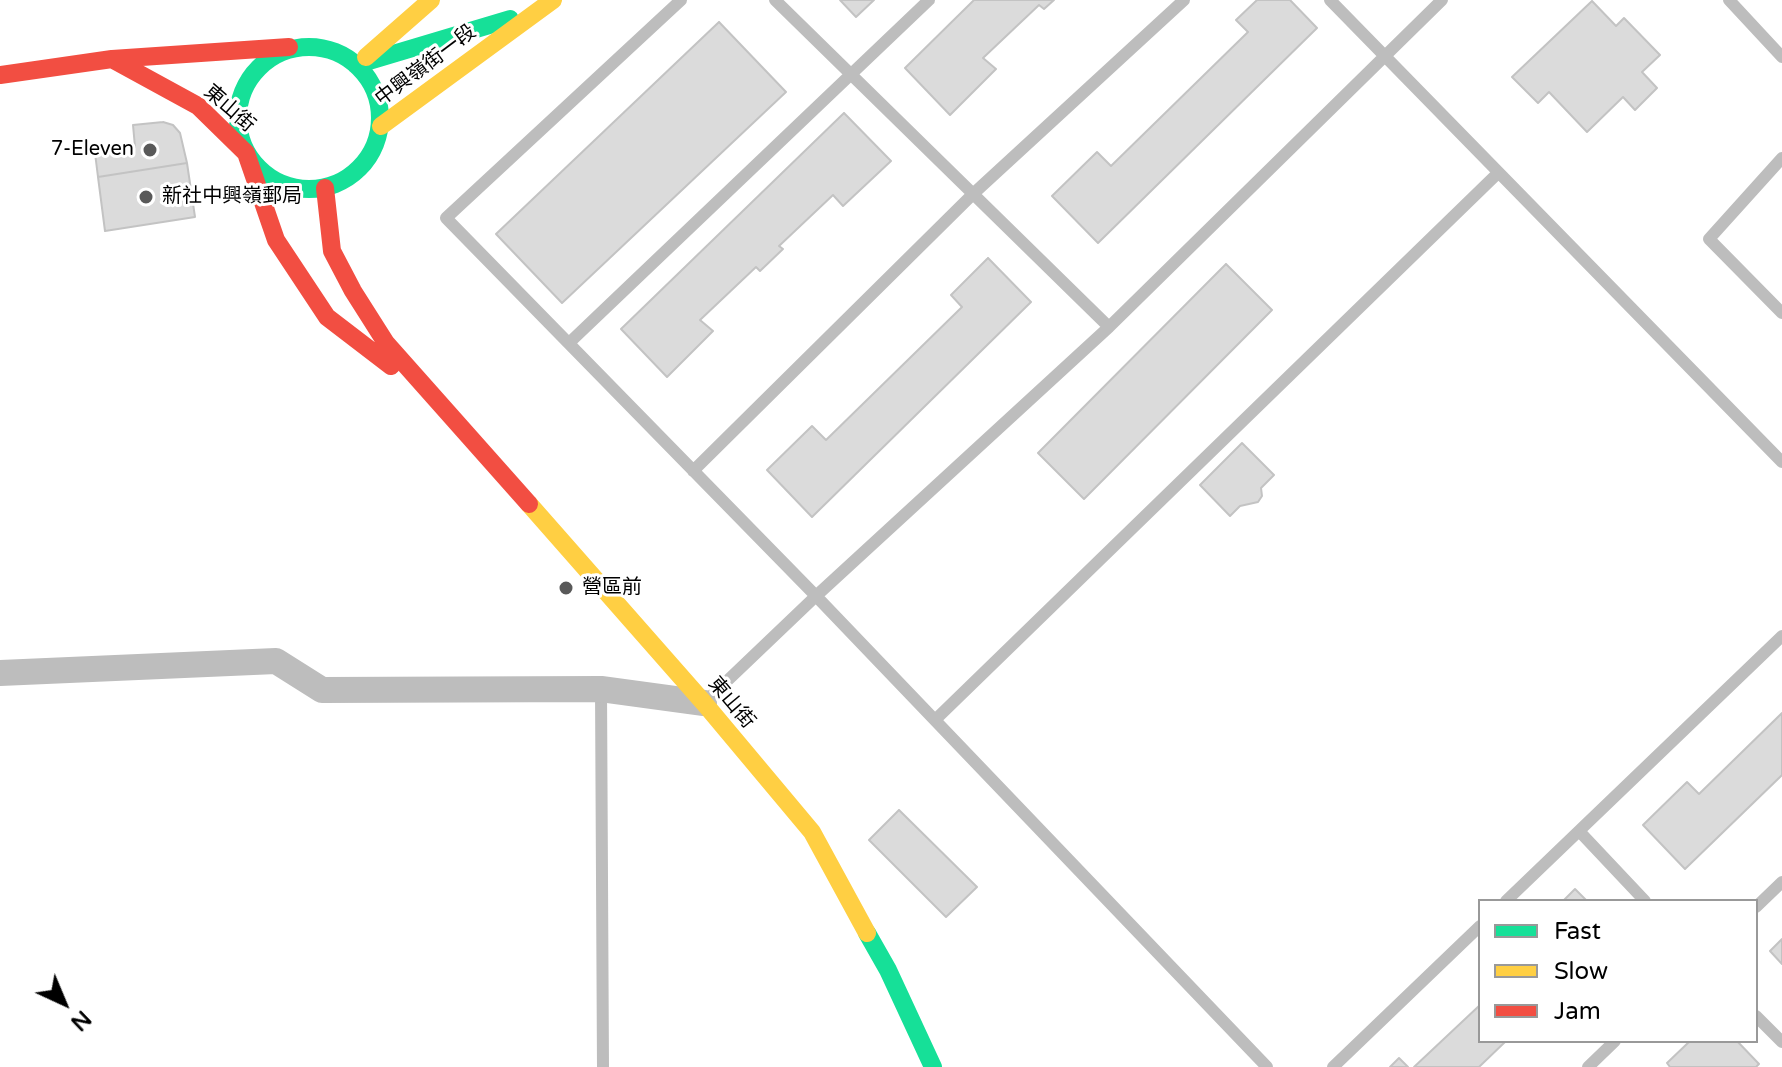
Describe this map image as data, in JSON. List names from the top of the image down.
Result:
{
  "streets": {
    "main road": ["中興嶺街一段", "東山街"]
  },
  "crossings": [
    ["中興嶺街一段", "東山街"]
  ],
  "places": ["7-Eleven", "新社中興嶺郵局", "營區前"],
  "legend": ["Fast", "Slow", "Jam"],
  "north": "bottom right"
}
